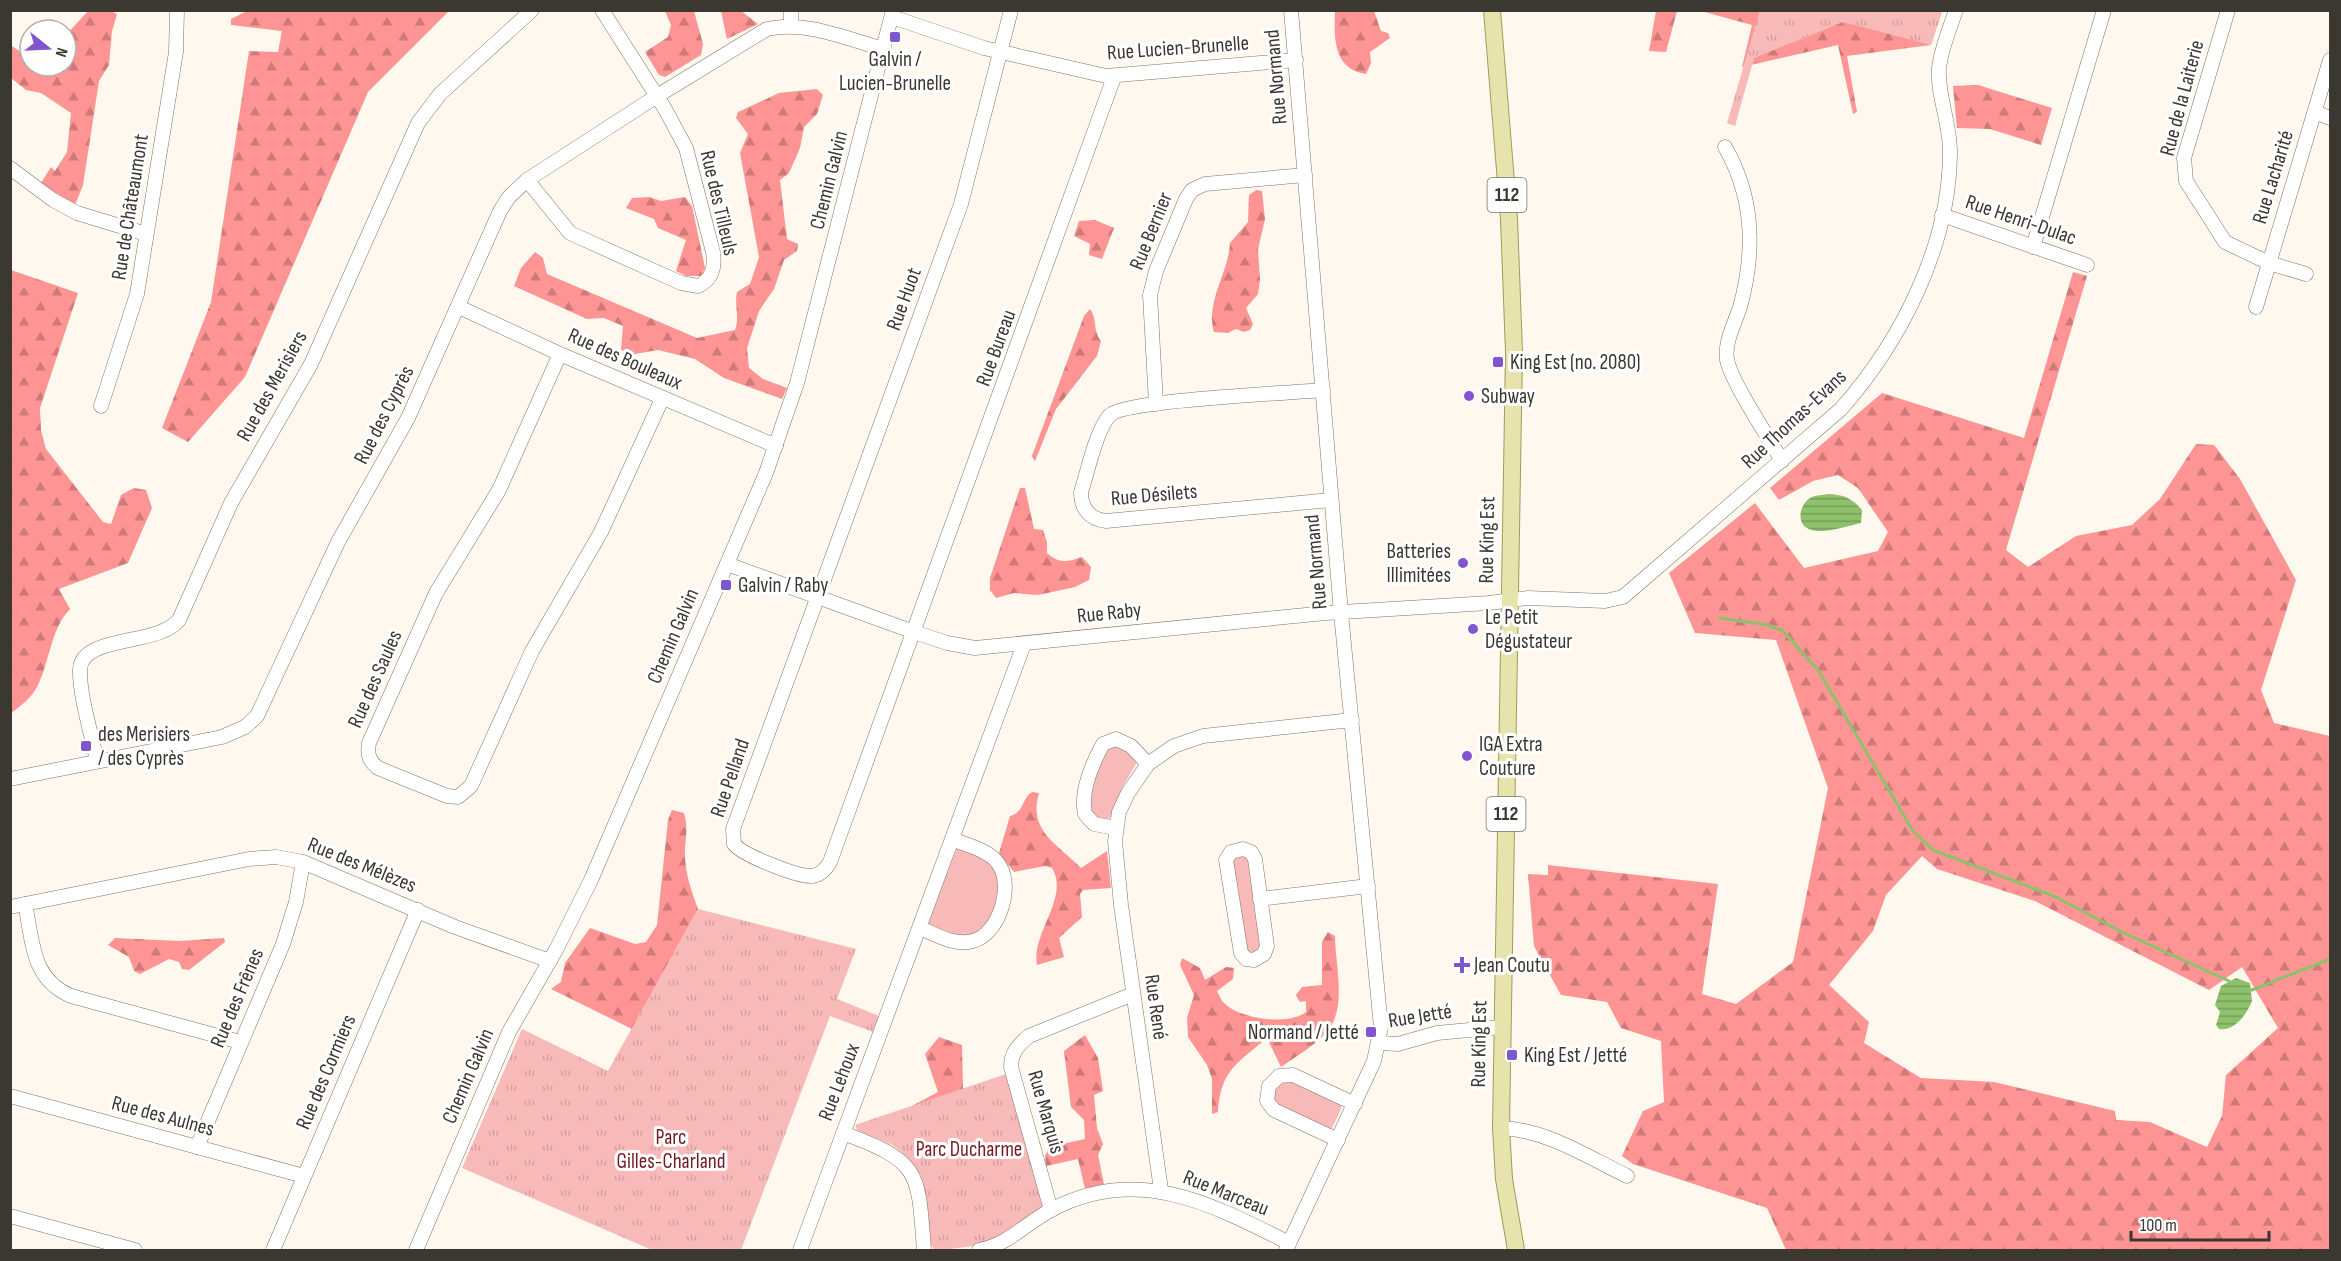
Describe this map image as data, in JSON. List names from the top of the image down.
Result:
{
  "streets": {
    "main road": ["112", "Rue King Est"],
    "street": [
      "Rue Lucien-Brunelle",
      "Rue Normand",
      "Rue de la Laiterie",
      "Rue Lacharité",
      "Chemin Galvin",
      "Rue des Tilleuls",
      "Rue de Châteaumont",
      "Rue Henri-Dulac",
      "Rue Bernier",
      "Rue Huot",
      "Rue Bureau",
      "Rue des Bouleaux",
      "Rue des Merisiers",
      "Rue des Cyprès",
      "Rue Thomas-Evans",
      "Rue Désilets",
      "Rue Raby",
      "Rue des Saules",
      "Rue Pelland",
      "Rue des Mélèzes",
      "Rue des Frênes",
      "Rue René",
      "Rue Jetté",
      "Rue des Cormiers",
      "Rue Lehoux",
      "Rue Marquis",
      "Rue des Aulnes",
      "Rue Marceau"
    ]
  },
  "crossings": [
    ["Rue Lucien-Brunelle", "Rue Normand"],
    ["Rue Lucien-Brunelle", "Chemin Galvin"],
    ["Rue Lucien-Brunelle", "Rue Huot"],
    ["Rue Lucien-Brunelle", "Rue Bureau"],
    ["Rue Normand", "Rue Bernier"],
    ["Rue Normand", "Rue Désilets"],
    ["Rue Normand", "Rue Raby"],
    ["Rue Normand", "Rue René"],
    ["Rue Normand", "Rue Jetté"],
    ["Rue Normand", "Rue Marceau"],
    ["Rue de la Laiterie", "Rue Lacharité"],
    ["Chemin Galvin", "Rue des Bouleaux"],
    ["Chemin Galvin", "Rue Raby"],
    ["Chemin Galvin", "Rue des Mélèzes"],
    ["Rue des Tilleuls", "Rue des Cyprès"],
    ["Rue Henri-Dulac", "Rue Thomas-Evans"],
    ["Rue Bernier", "Rue Désilets"],
    ["Rue Huot", "Rue Raby"],
    ["Rue Huot", "Rue Pelland"],
    ["Rue Bureau", "Rue Raby"],
    ["Rue Bureau", "Rue Pelland"],
    ["Rue des Bouleaux", "Rue des Cyprès"],
    ["Rue des Bouleaux", "Rue des Saules"],
    ["Rue des Merisiers", "Rue des Cyprès"],
    ["Rue Thomas-Evans", "Rue King Est"],
    ["Rue Thomas-Evans", "Rue Raby"],
    ["Rue King Est", "Rue Raby"],
    ["Rue King Est", "Rue Jetté"],
    ["Rue Raby", "Rue Pelland"],
    ["Rue Raby", "Rue Lehoux"],
    ["Rue des Mélèzes", "Rue des Frênes"],
    ["Rue des Mélèzes", "Rue des Cormiers"],
    ["Rue des Frênes", "Rue des Aulnes"],
    ["Rue René", "Rue Marquis"],
    ["Rue René", "Rue Marceau"],
    ["Rue des Cormiers", "Rue des Aulnes"],
    ["Rue Marquis", "Rue Marceau"]
  ],
  "parks": ["Parc Gilles-Charland", "Parc Ducharme"],
  "places": {
    "transit": [
      "Galvin / Lucien-Brunelle",
      "King Est (no. 2080)",
      "Galvin / Raby",
      "des Merisiers / des Cyprès",
      "Normand / Jetté",
      "King Est / Jetté"
    ],
    "other": [
      "Subway",
      "Batteries Illimitées",
      "Le Petit Dégustateur",
      "IGA Extra Couture"
    ],
    "health": ["Jean Coutu"]
  },
  "scale_bar": "100 m",
  "north": "right"
}
